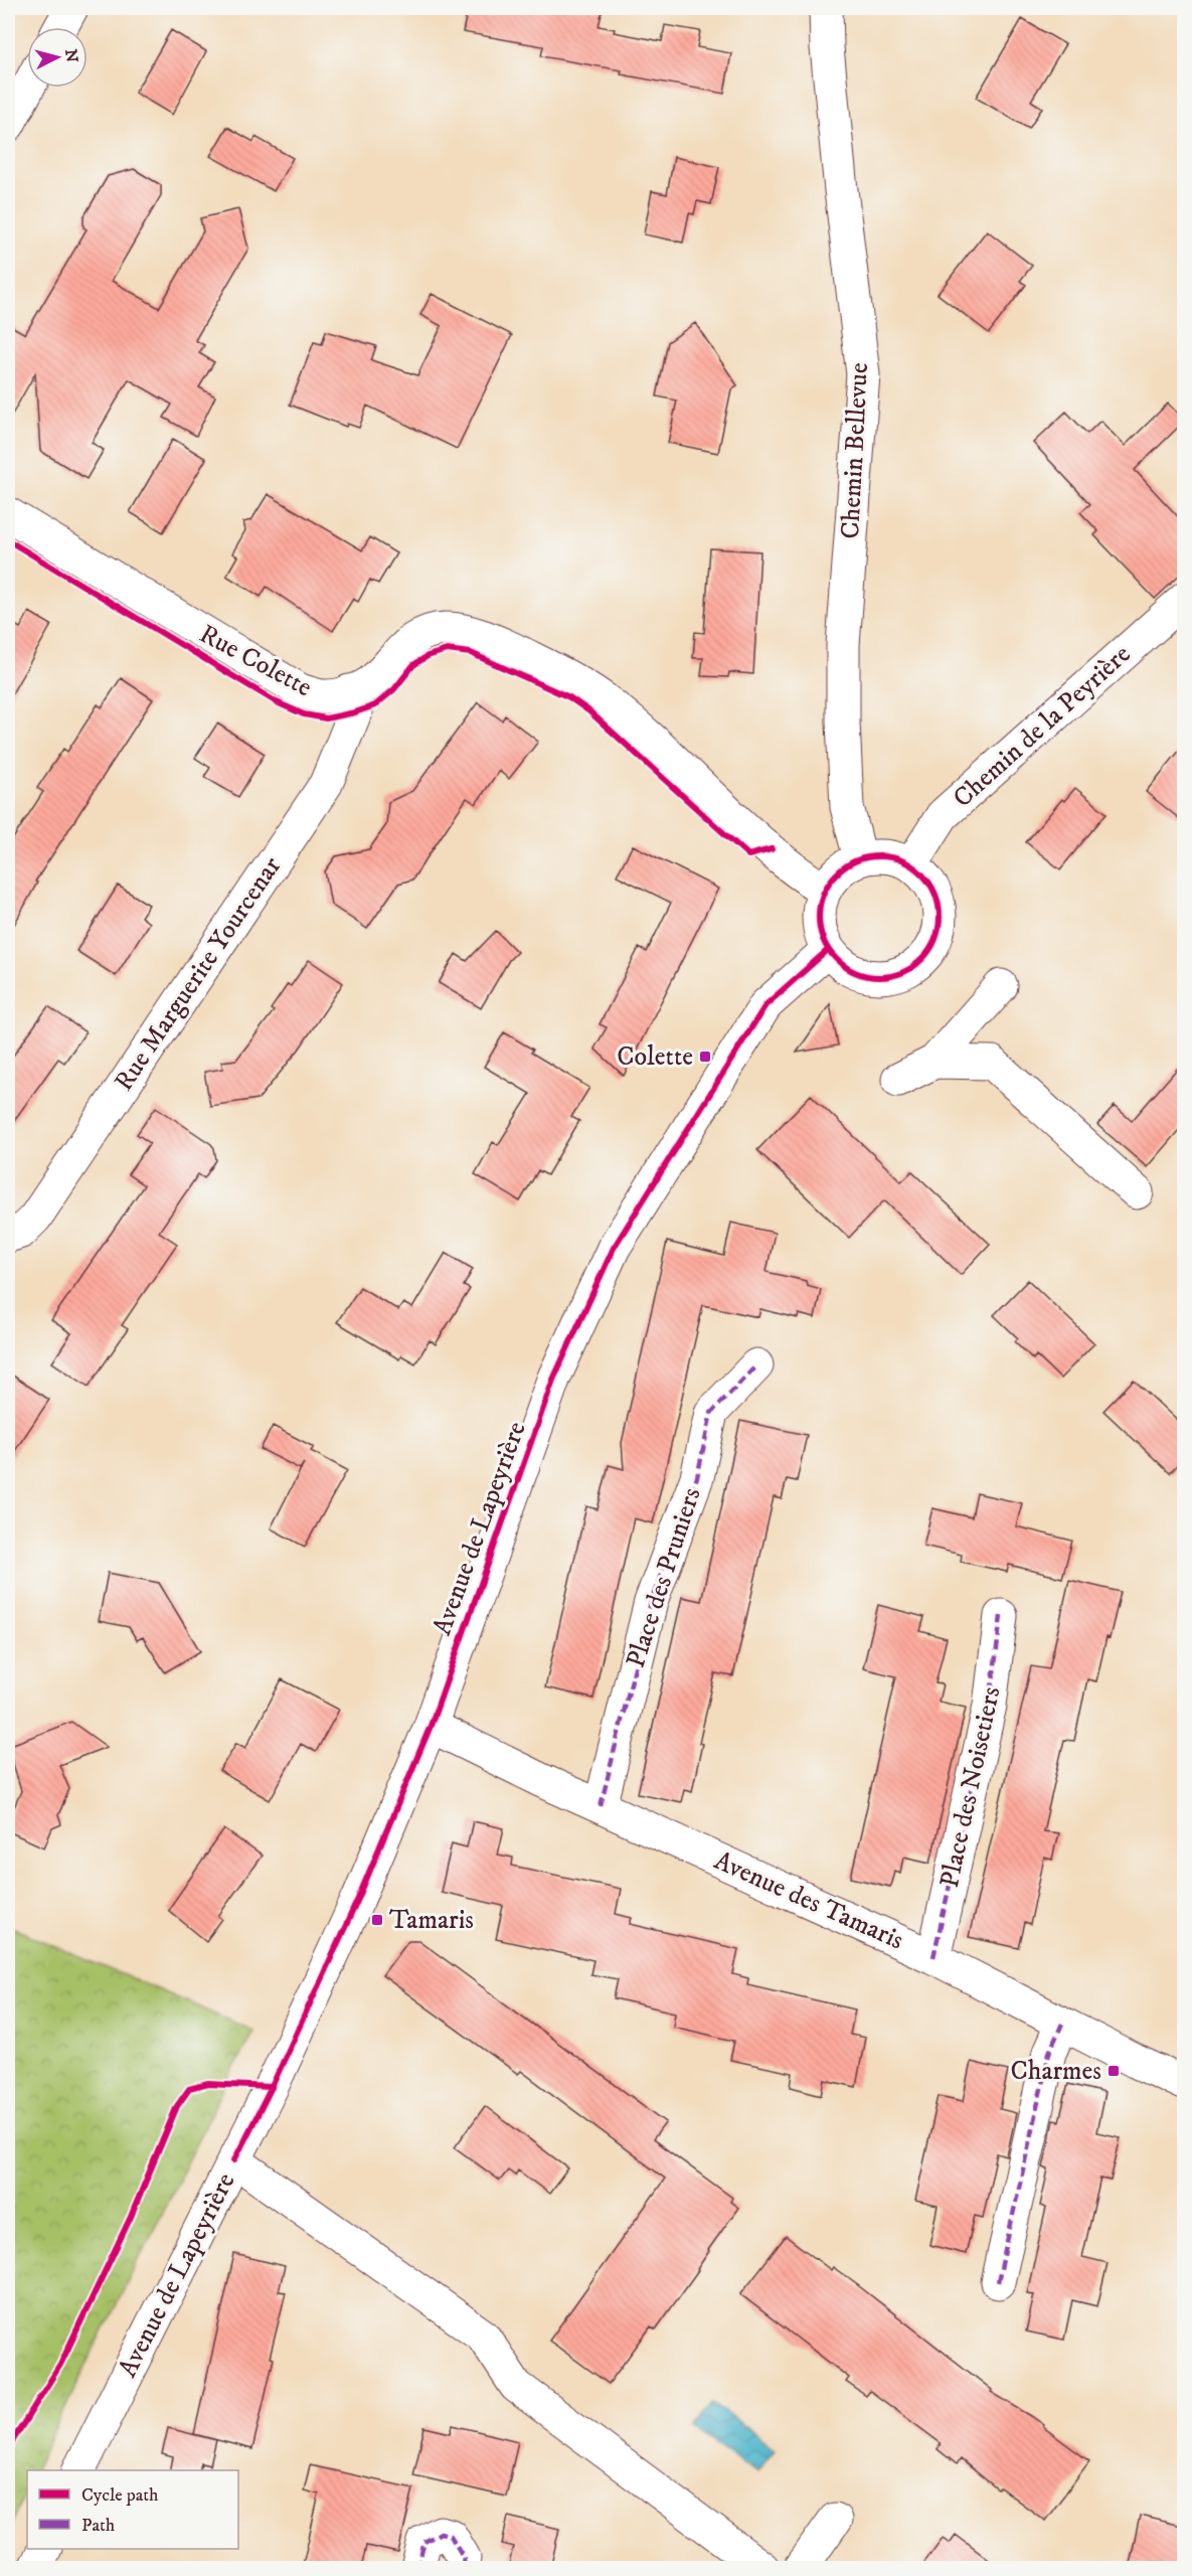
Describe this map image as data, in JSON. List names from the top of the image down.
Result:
{
  "streets": {
    "street": [
      "Chemin Bellevue",
      "Rue Colette",
      "Chemin de la Peyrière",
      "Rue Marguerite Yourcenar",
      "Avenue de Lapeyrière",
      "Place des Pruniers",
      "Place des Noisetiers",
      "Avenue des Tamaris"
    ]
  },
  "crossings": [
    ["Chemin Bellevue", "Rue Colette"],
    ["Chemin Bellevue", "Chemin de la Peyrière"],
    ["Chemin Bellevue", "Avenue de Lapeyrière"],
    ["Rue Colette", "Chemin de la Peyrière"],
    ["Rue Colette", "Rue Marguerite Yourcenar"],
    ["Rue Colette", "Avenue de Lapeyrière"],
    ["Chemin de la Peyrière", "Avenue de Lapeyrière"],
    ["Avenue de Lapeyrière", "Avenue des Tamaris"],
    ["Place des Pruniers", "Avenue des Tamaris"],
    ["Place des Noisetiers", "Avenue des Tamaris"]
  ],
  "places": {
    "transit": ["Colette", "Tamaris", "Charmes"]
  },
  "legend": ["Cycle path", "Path"],
  "north": "right"
}
